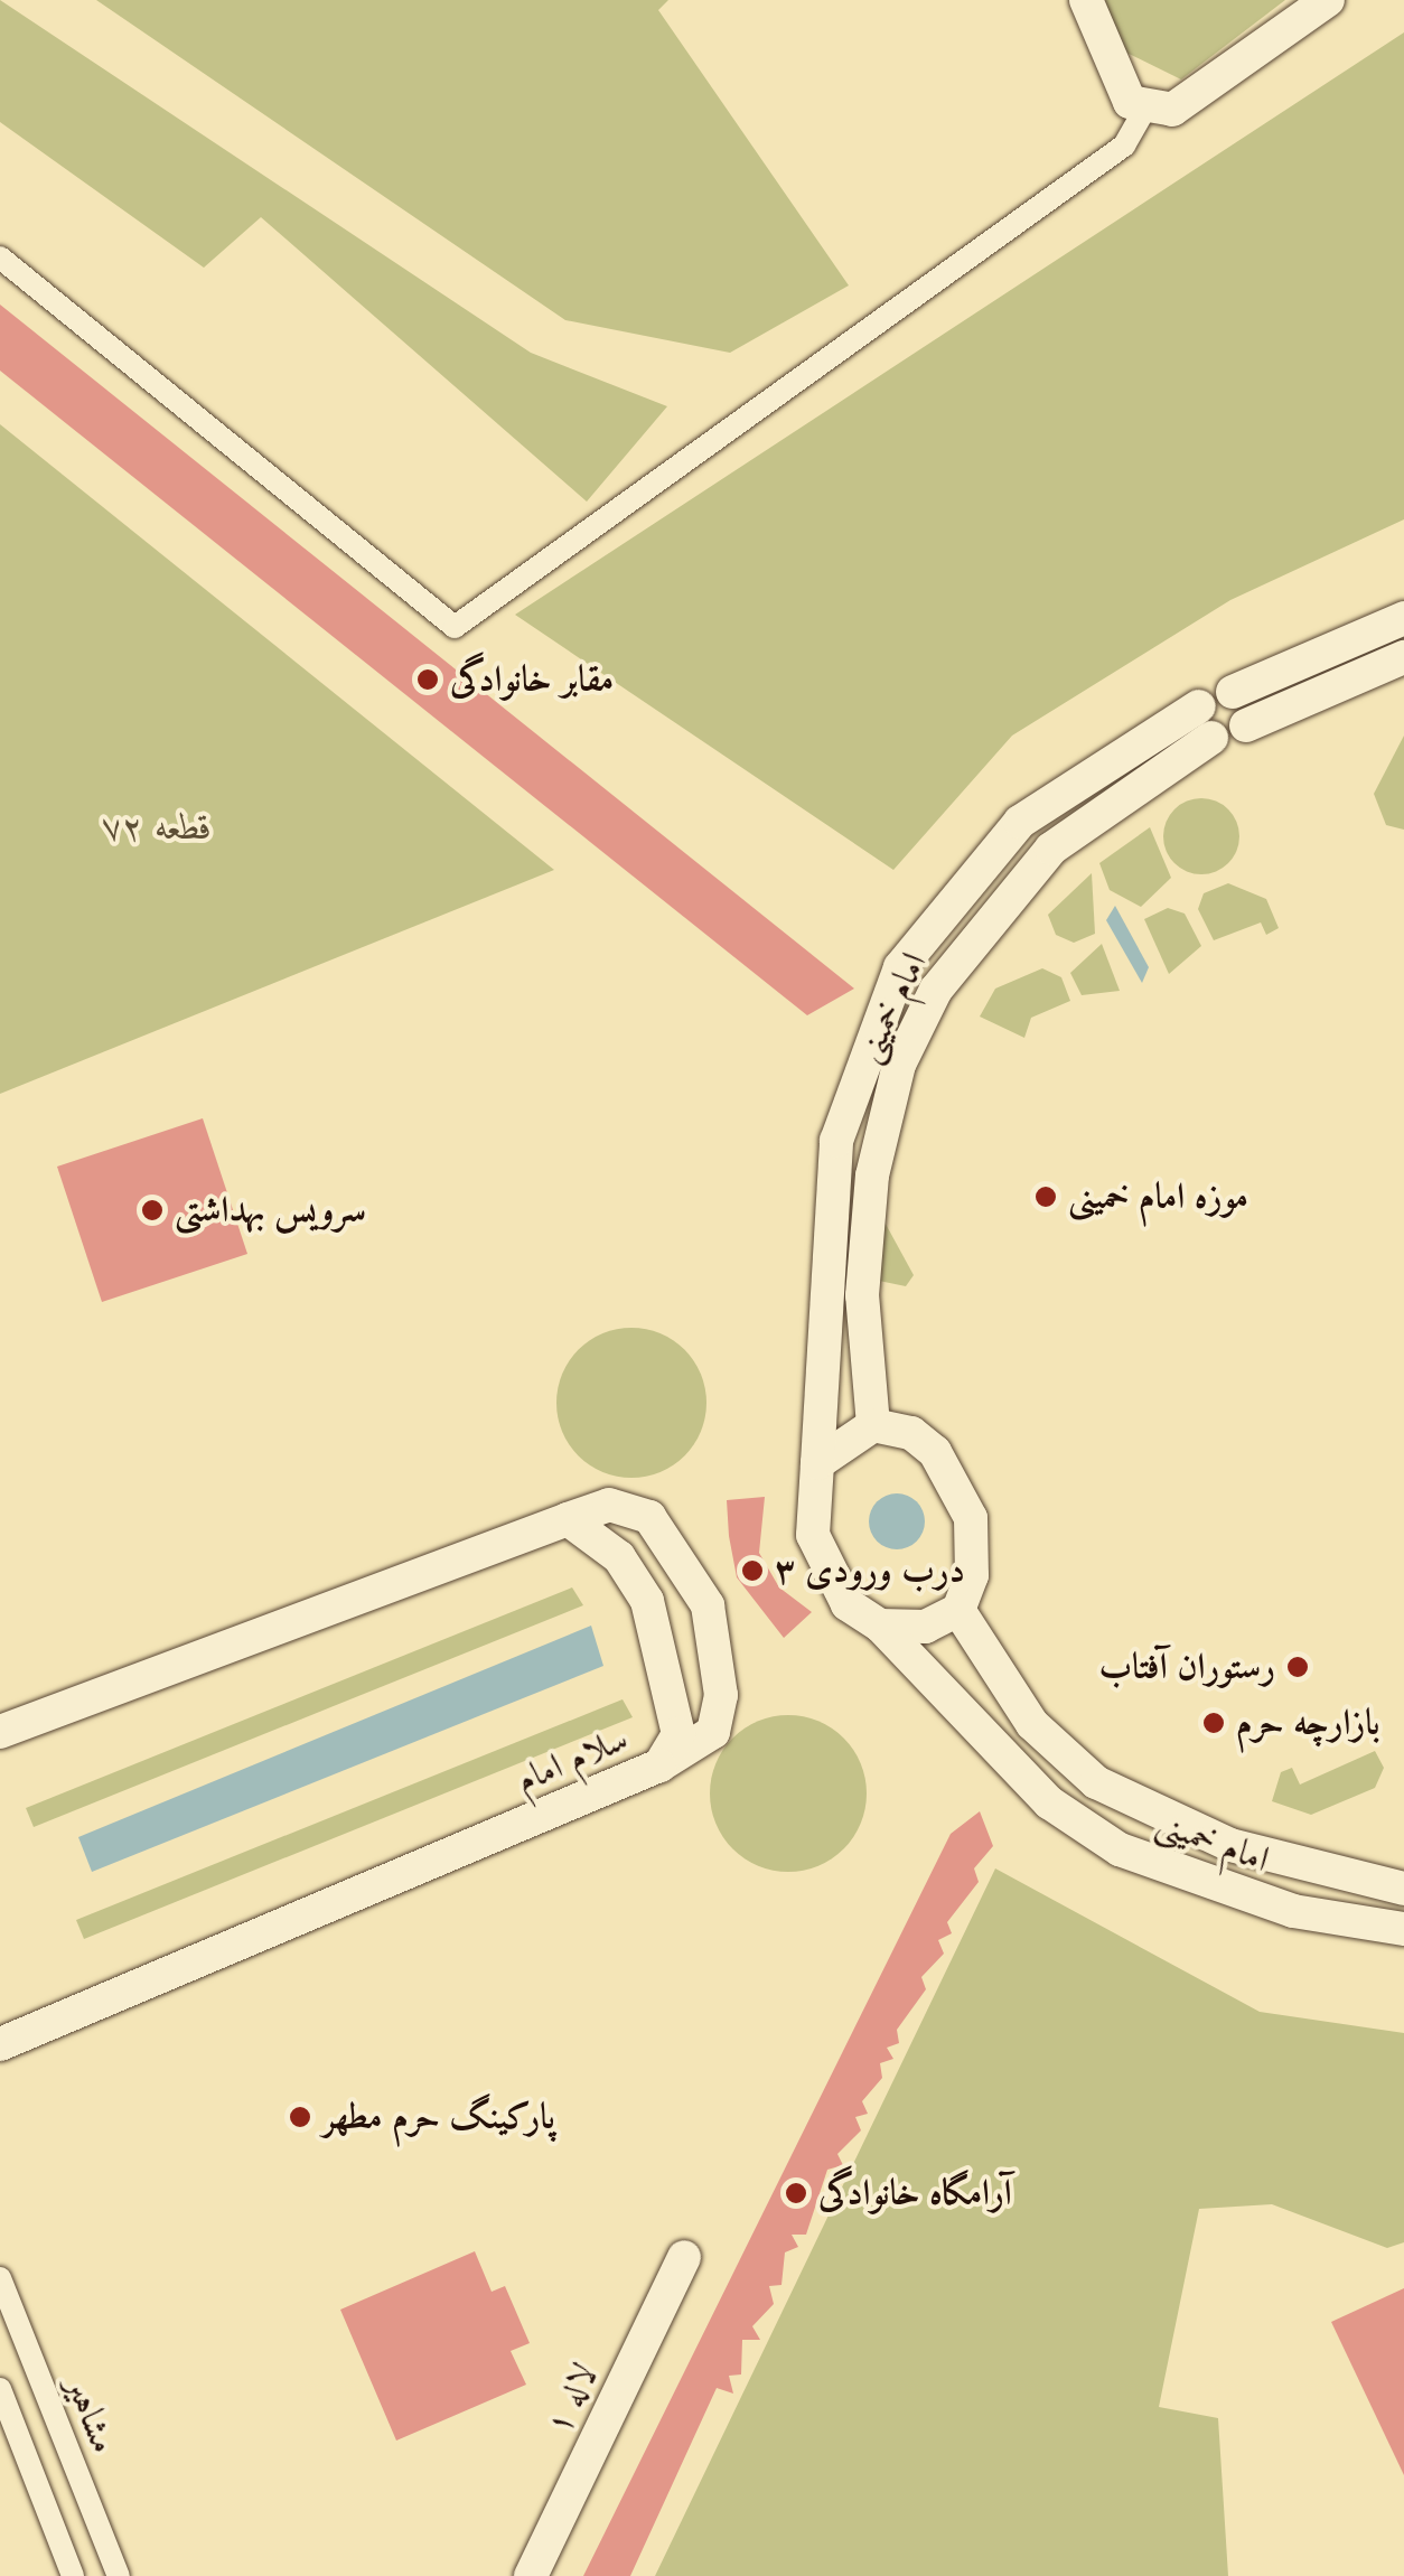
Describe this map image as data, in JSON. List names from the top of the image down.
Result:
{
  "streets": {
    "street": [
      "امام خمینی",
      "سلام امام",
      "لاله ۱",
      "مشاهیر"
    ]
  },
  "parks": ["قطعه ۷۲"],
  "places": [
    "مقابر خانوادگی",
    "موزه امام خمینی",
    "سرویس بهداشتی",
    "درب ورودی ۳",
    "رستوران آفتاب",
    "بازارچه حرم",
    "پارکینگ حرم مطهر",
    "آرامگاه خانوادگی"
  ]
}
